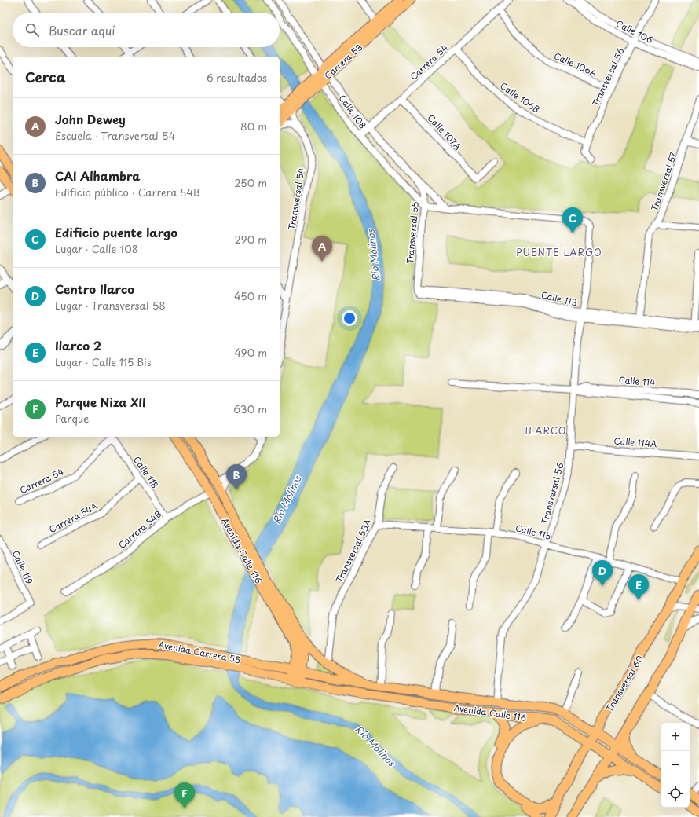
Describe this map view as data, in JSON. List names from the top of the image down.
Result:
{
  "streets": {
    "main road": [
      "Carrera 53",
      "Avenida Calle 116",
      "Avenida Carrera 55",
      "Transversal 60"
    ],
    "street": [
      "Calle 106",
      "Carrera 54",
      "Calle 106A",
      "Transversal 56",
      "Calle 106B",
      "Calle 108",
      "Calle 107A",
      "Transversal 57",
      "Transversal 54",
      "Transversal 55",
      "Calle 113",
      "Calle 114",
      "Calle 114A",
      "Calle 118",
      "Carrera 54A",
      "Carrera 54B",
      "Calle 115",
      "Transversal 55A",
      "Calle 119"
    ]
  },
  "crossings": [
    ["Calle 106", "Transversal 56"],
    ["Carrera 53", "Calle 108"],
    ["Carrera 53", "Transversal 54"],
    ["Carrera 54", "Calle 106A"],
    ["Carrera 54", "Calle 106B"],
    ["Carrera 54", "Calle 108"],
    ["Carrera 54", "Calle 107A"],
    ["Carrera 54", "Calle 118"],
    ["Calle 106A", "Transversal 56"],
    ["Transversal 56", "Calle 106B"],
    ["Transversal 56", "Calle 108"],
    ["Transversal 56", "Calle 113"],
    ["Transversal 56", "Calle 114"],
    ["Transversal 56", "Calle 114A"],
    ["Transversal 56", "Calle 115"],
    ["Transversal 56", "Avenida Calle 116"],
    ["Calle 108", "Transversal 55"],
    ["Transversal 57", "Calle 113"],
    ["Transversal 55", "Calle 113"],
    ["Calle 118", "Carrera 54A"],
    ["Calle 118", "Carrera 54B"],
    ["Carrera 54B", "Avenida Calle 116"],
    ["Calle 115", "Transversal 55A"],
    ["Calle 115", "Transversal 60"],
    ["Avenida Calle 116", "Avenida Carrera 55"],
    ["Avenida Calle 116", "Transversal 60"]
  ],
  "districts": ["PUENTE LARGO", "ILARCO"],
  "water": ["Río Molinos"],
  "page": {
    "search": "Buscar aquí",
    "heading": ["Cerca", "6 resultados"],
    "list": [
      {
        "mark": "A",
        "name": "John Dewey",
        "note": "Escuela · Transversal 54",
        "value": "80 m"
      },
      {
        "mark": "B",
        "name": "CAI Alhambra",
        "note": "Edificio público · Carrera 54B",
        "value": "250 m"
      },
      {
        "mark": "C",
        "name": "Edificio puente largo",
        "note": "Lugar · Calle 108",
        "value": "290 m"
      },
      {
        "mark": "D",
        "name": "Centro Ilarco",
        "note": "Lugar · Transversal 58",
        "value": "450 m"
      },
      {
        "mark": "E",
        "name": "Ilarco 2",
        "note": "Lugar · Calle 115 Bis",
        "value": "490 m"
      },
      {
        "mark": "F",
        "name": "Parque Niza XII",
        "note": "Parque",
        "value": "630 m"
      }
    ],
    "pins": [
      "C",
      "A",
      "B",
      "D",
      "E",
      "F"
    ],
    "map_buttons": ["+", "−"]
  }
}
